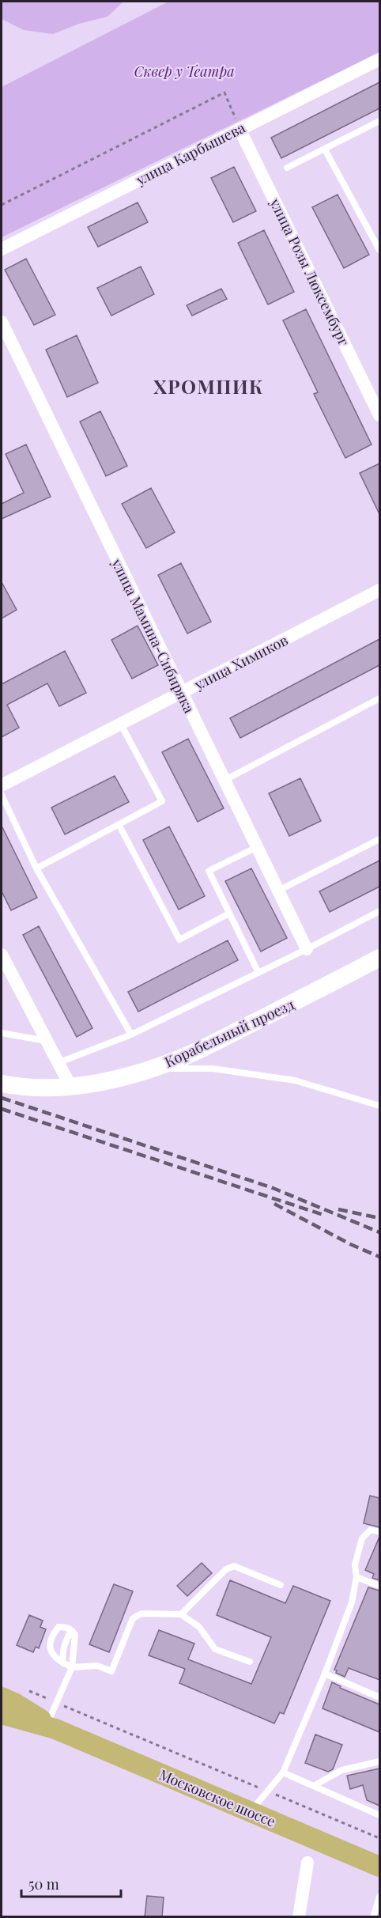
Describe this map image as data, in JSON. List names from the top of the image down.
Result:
{
  "streets": {
    "main road": ["Московское шоссе"],
    "street": [
      "улица Карбышева",
      "улица Розы Люксембург",
      "улица Мамина-Сибиряка",
      "улица Химиков",
      "Корабельный проезд"
    ]
  },
  "crossings": [
    ["улица Карбышева", "улица Розы Люксембург"],
    ["улица Мамина-Сибиряка", "улица Химиков"]
  ],
  "districts": ["ХРОМПИК"],
  "parks": ["Сквер у Театра"],
  "scale_bar": "50 m"
}
